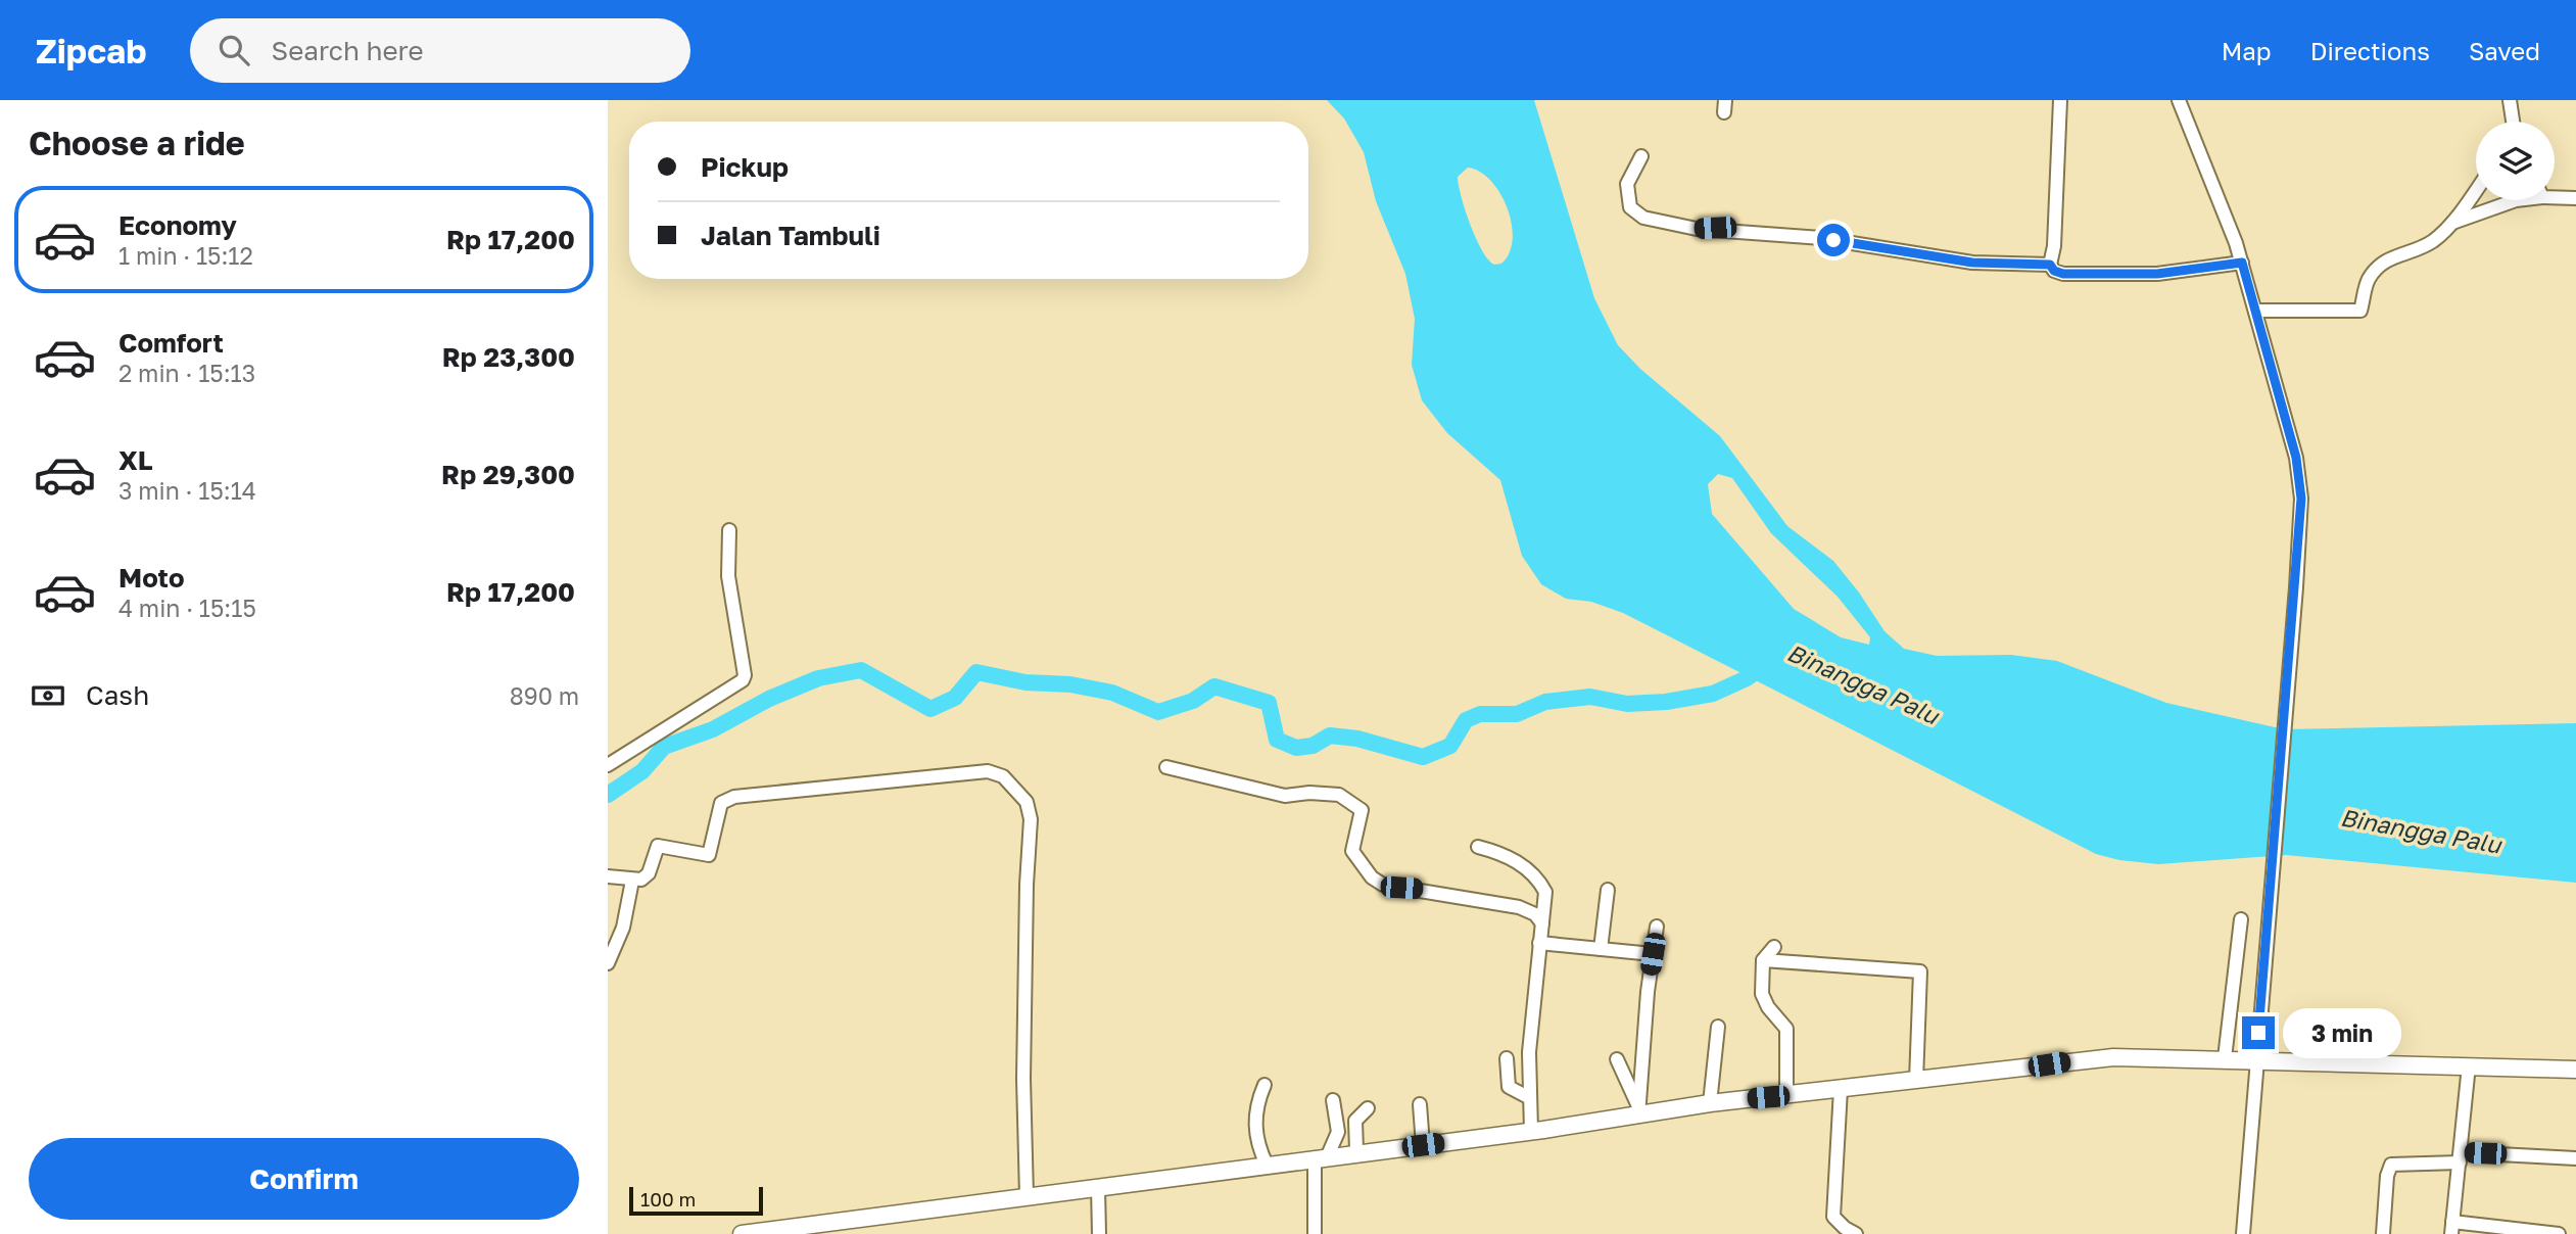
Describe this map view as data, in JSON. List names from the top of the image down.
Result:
{
  "water": ["Binangga Palu"],
  "scale_bar": "100 m",
  "page": {
    "header": "Zipcab",
    "search": "Search here",
    "nav": ["Map", "Directions", "Saved"],
    "heading": "Choose a ride",
    "banner": ["Pickup", "Jalan Tambuli"],
    "list": [
      {
        "name": "Economy",
        "note": "1 min · 15:12",
        "value": "Rp 17,200"
      },
      {
        "name": "Comfort",
        "note": "2 min · 15:13",
        "value": "Rp 23,300"
      },
      {
        "name": "XL",
        "note": "3 min · 15:14",
        "value": "Rp 29,300"
      },
      {
        "name": "Moto",
        "note": "4 min · 15:15",
        "value": "Rp 17,200"
      }
    ],
    "pay": ["Cash", "890 m"],
    "bubble": "3 min",
    "buttons": "Confirm",
    "scale": "100 m"
  }
}
